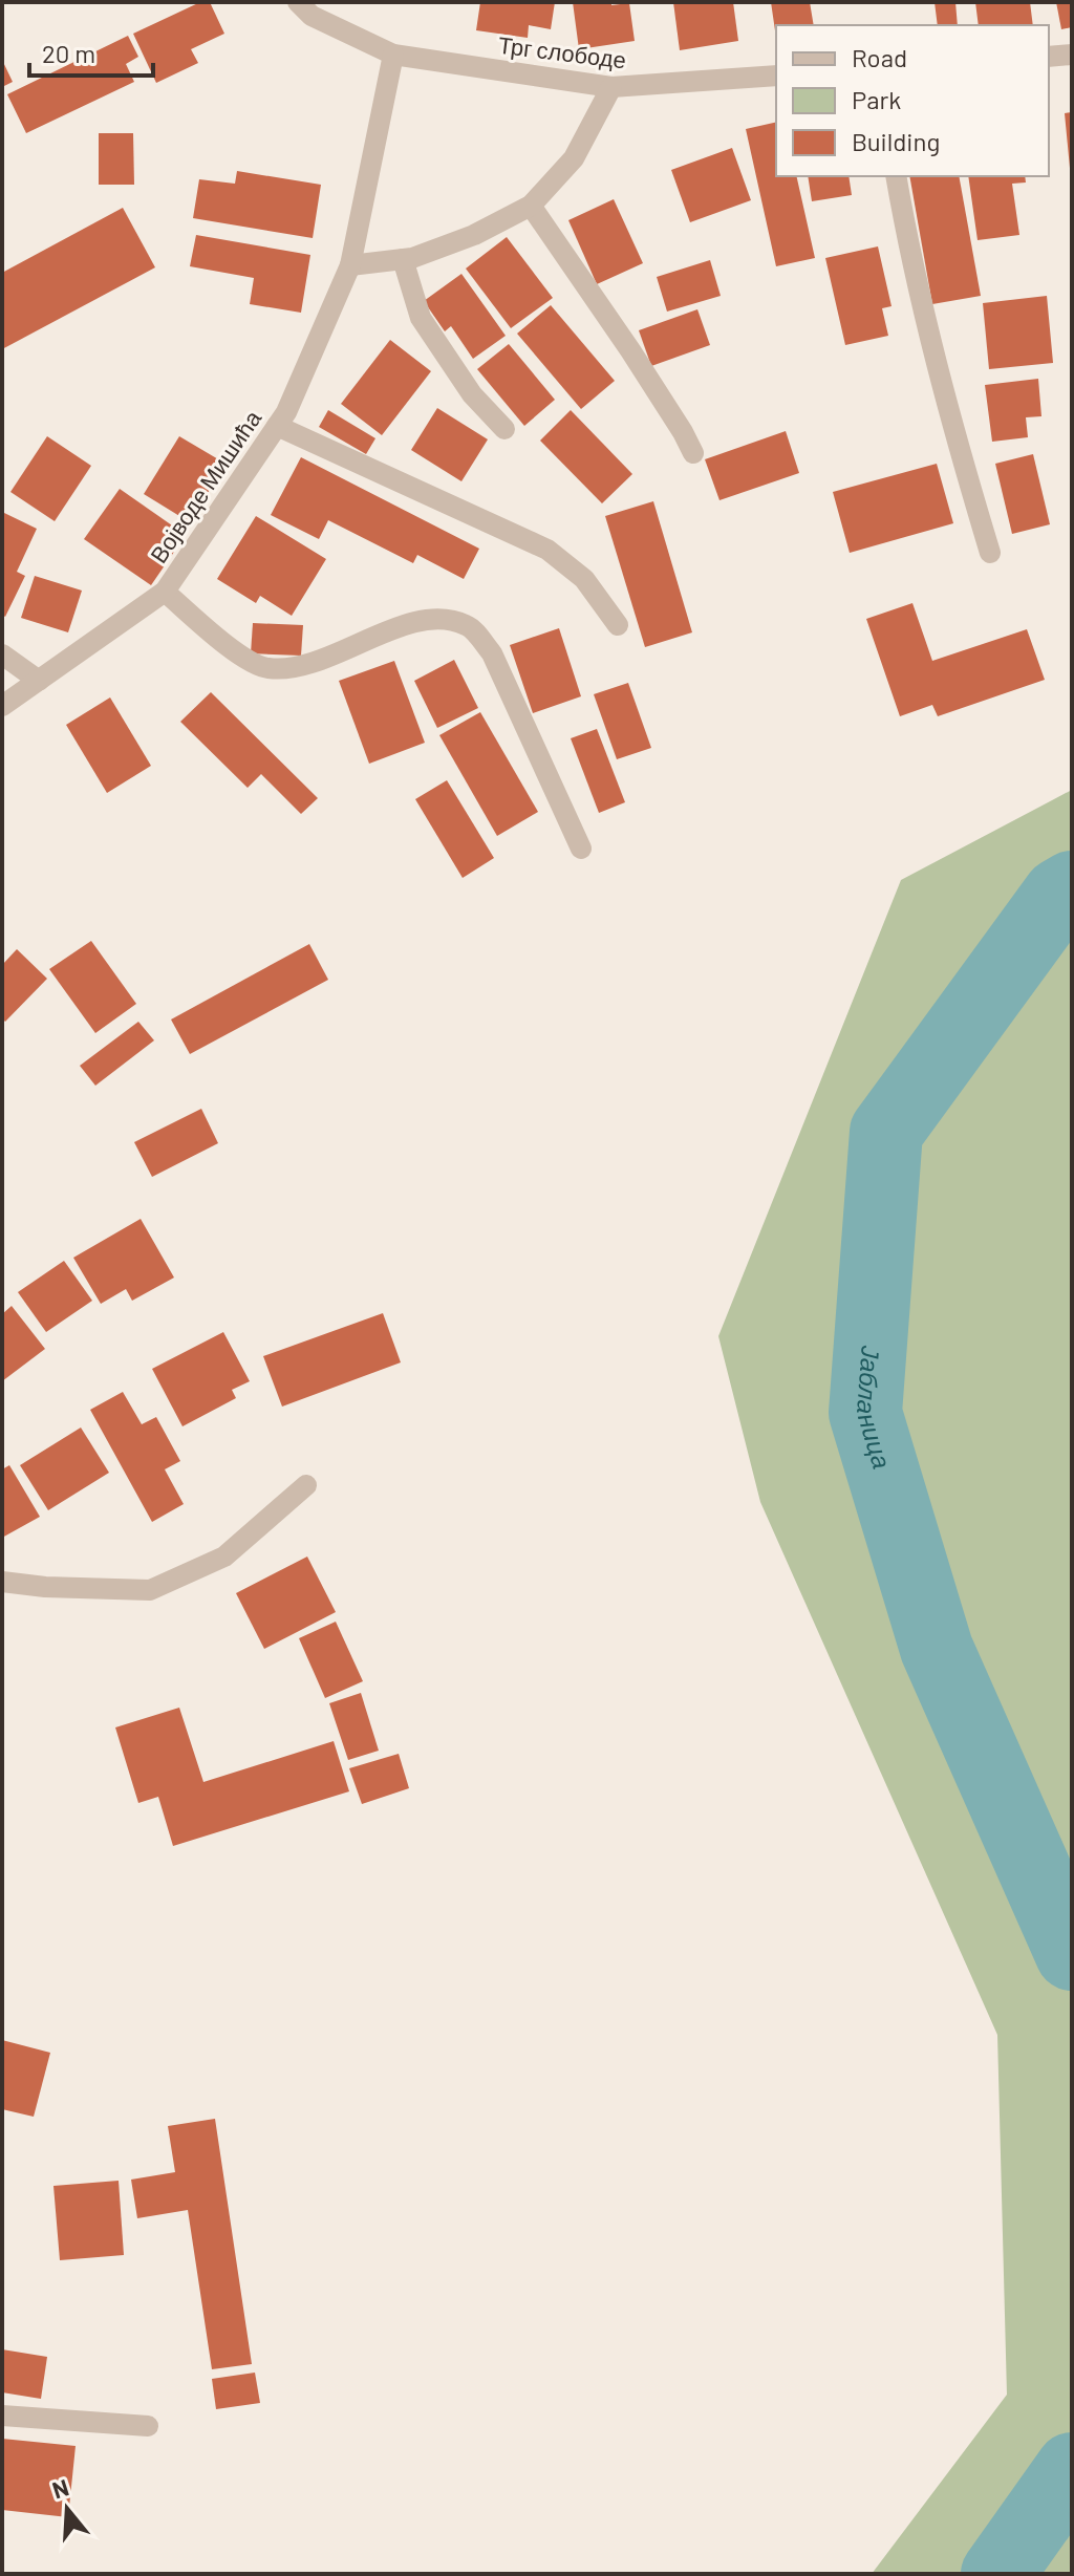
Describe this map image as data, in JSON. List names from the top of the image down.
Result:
{
  "streets": {
    "street": ["Трг слободе", "Војводе Мишића"]
  },
  "water": ["Јабланица"],
  "legend": ["Road", "Park", "Building"],
  "scale_bar": "20 m",
  "north": "top"
}
